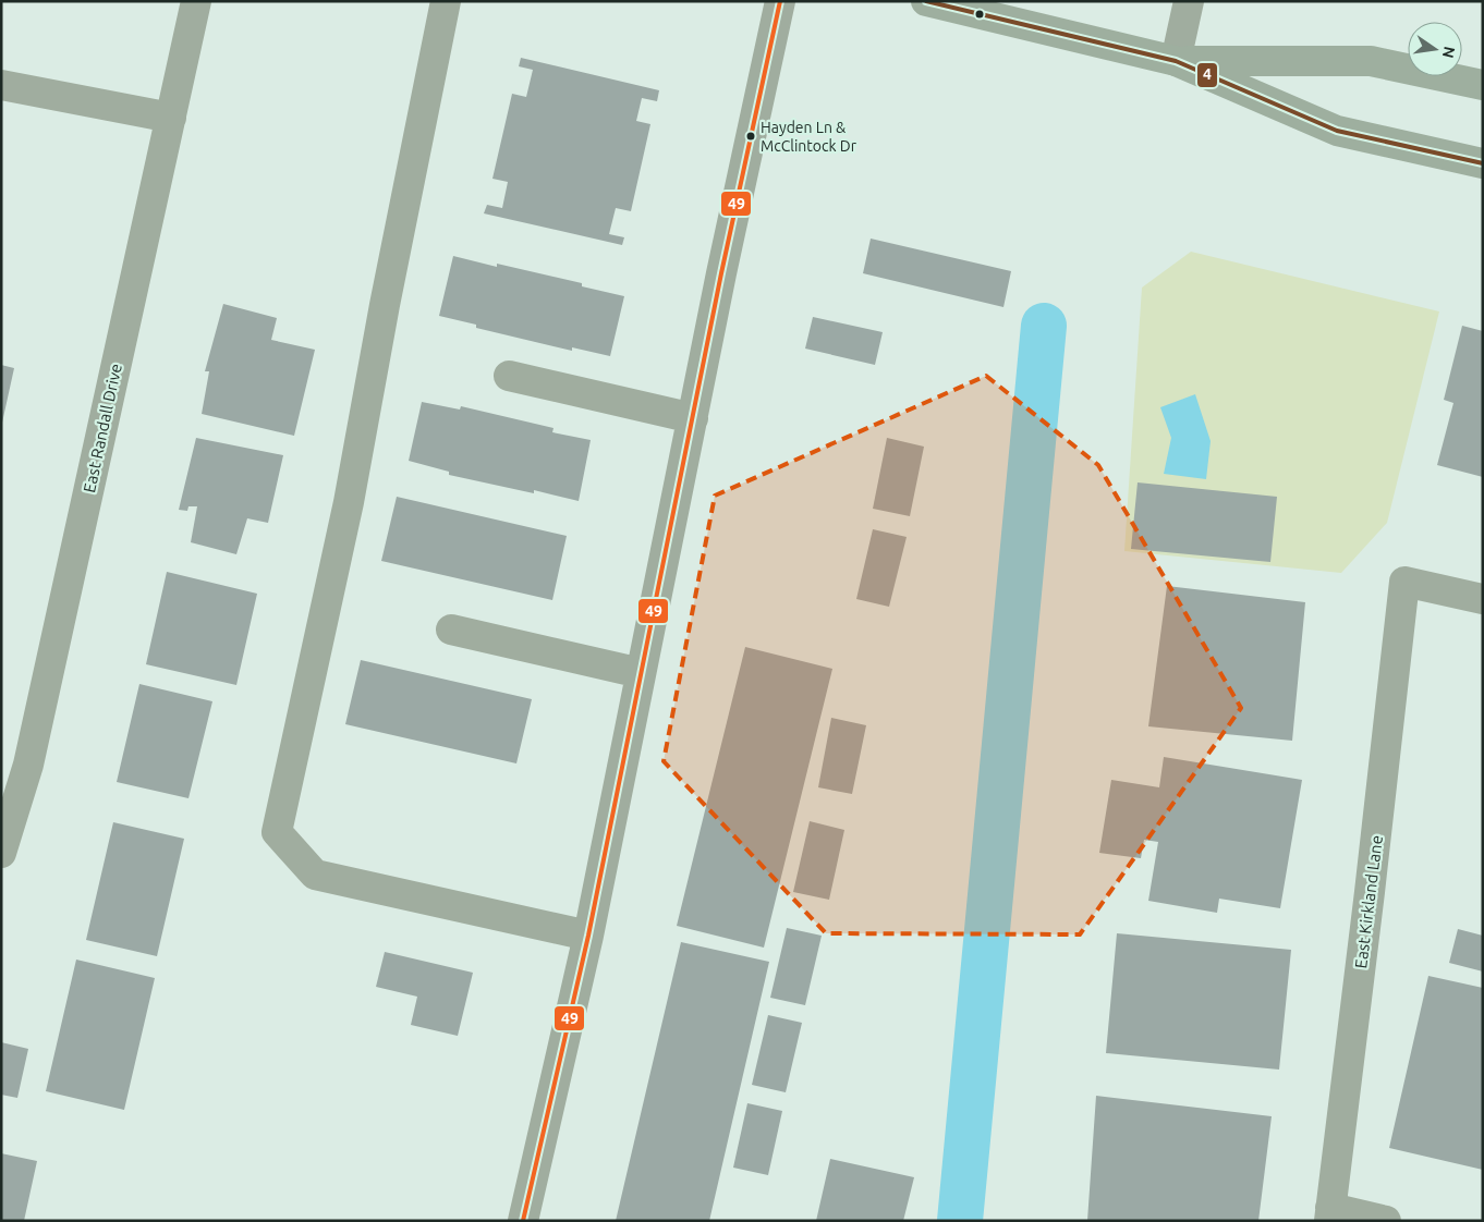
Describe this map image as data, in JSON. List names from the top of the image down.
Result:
{
  "streets": {
    "street": ["East Randall Drive", "East Kirkland Lane"]
  },
  "places": ["Hayden Ln & McClintock Dr"],
  "lines": ["transit line 49", "transit line 4"],
  "north": "right"
}
